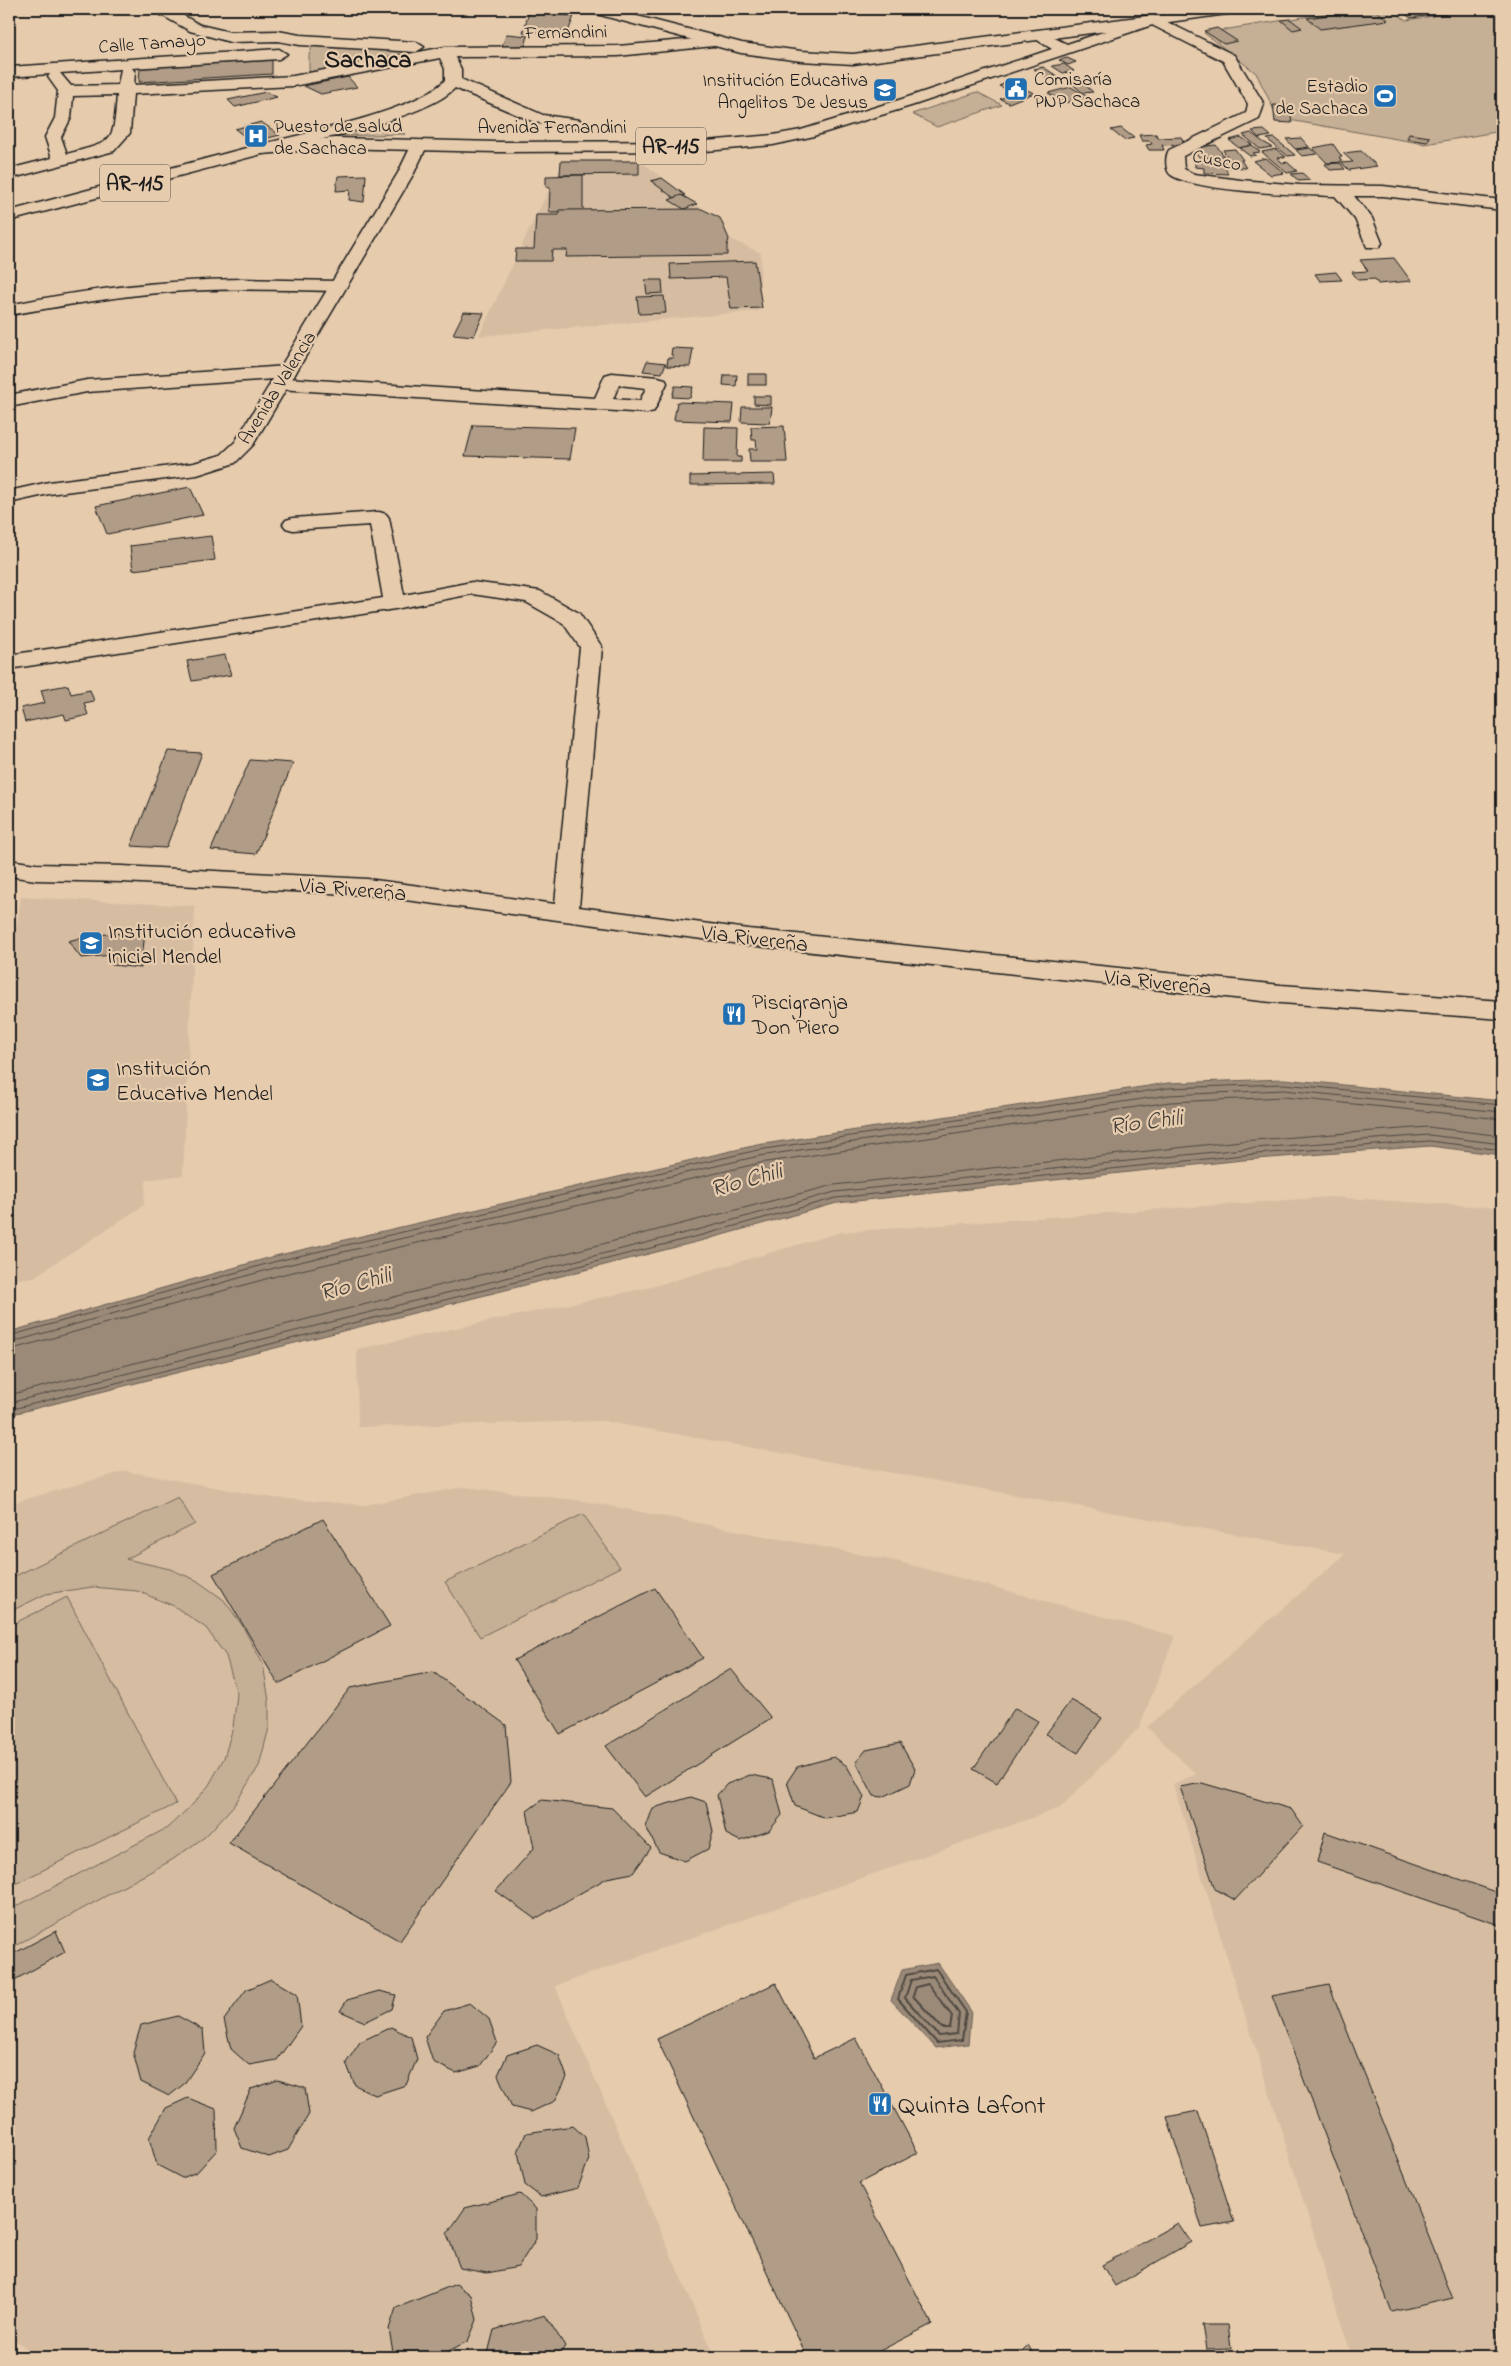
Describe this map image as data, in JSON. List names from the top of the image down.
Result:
{
  "streets": {
    "street": [
      "Fernandini",
      "Calle Tamayo",
      "Avenida Fernandini",
      "AR-115",
      "Cusco",
      "Avenida Valencia",
      "Via Rivereña"
    ]
  },
  "crossings": [
    ["Avenida Fernandini", "Cusco"],
    ["Avenida Fernandini", "Avenida Valencia"]
  ],
  "districts": ["Sachaca"],
  "water": ["Río Chili"],
  "places": {
    "public building": ["Comisaría PNP Sachaca"],
    "school or university": ["Institución Educativa Angelitos De Jesus", "Institución educativa inicial Mendel", "Institución Educativa Mendel"],
    "sports": ["Estadio de Sachaca"],
    "hospital": ["Puesto de salud de Sachaca"],
    "restaurant": ["Piscigranja Don Piero", "Quinta Lafont"]
  }
}
